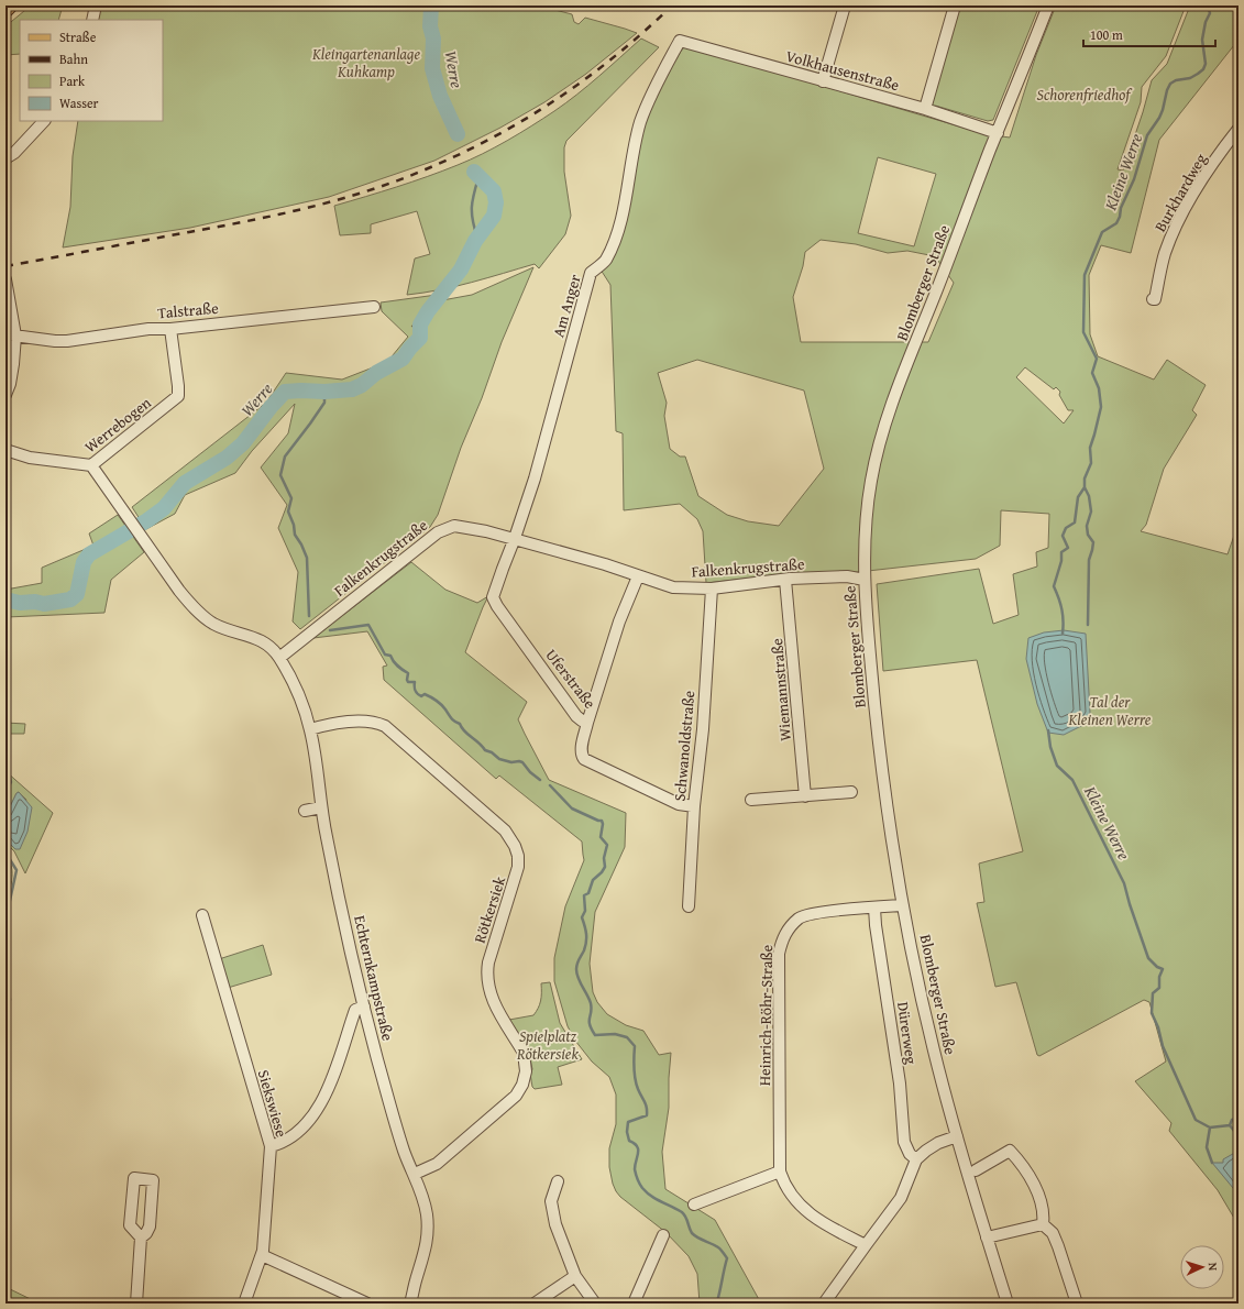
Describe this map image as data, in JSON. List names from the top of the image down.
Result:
{
  "streets": {
    "street": [
      "Volkhausenstraße",
      "Burkhardweg",
      "Blomberger Straße",
      "Am Anger",
      "Talstraße",
      "Werrebogen",
      "Falkenkrugstraße",
      "Uferstraße",
      "Wiemannstraße",
      "Schwanoldstraße",
      "Rötkersiek",
      "Echternkampstraße",
      "Heinrich-Röhr-Straße",
      "Dürerweg",
      "Siekswiese"
    ]
  },
  "crossings": [
    ["Volkhausenstraße", "Blomberger Straße"],
    ["Volkhausenstraße", "Am Anger"],
    ["Blomberger Straße", "Falkenkrugstraße"],
    ["Blomberger Straße", "Heinrich-Röhr-Straße"],
    ["Am Anger", "Falkenkrugstraße"],
    ["Am Anger", "Uferstraße"],
    ["Talstraße", "Werrebogen"],
    ["Falkenkrugstraße", "Uferstraße"],
    ["Falkenkrugstraße", "Wiemannstraße"],
    ["Falkenkrugstraße", "Schwanoldstraße"],
    ["Falkenkrugstraße", "Echternkampstraße"],
    ["Uferstraße", "Schwanoldstraße"],
    ["Rötkersiek", "Echternkampstraße"],
    ["Heinrich-Röhr-Straße", "Dürerweg"]
  ],
  "water": ["Werre", "Kleine Werre"],
  "parks": [
    "Kleingartenanlage Kuhkamp",
    "Schorenfriedhof",
    "Tal der Kleinen Werre",
    "Spielplatz Rötkersiek"
  ],
  "legend": [
    "Straße",
    "Bahn",
    "Park",
    "Wasser"
  ],
  "scale_bar": "100 m",
  "north": "right"
}
